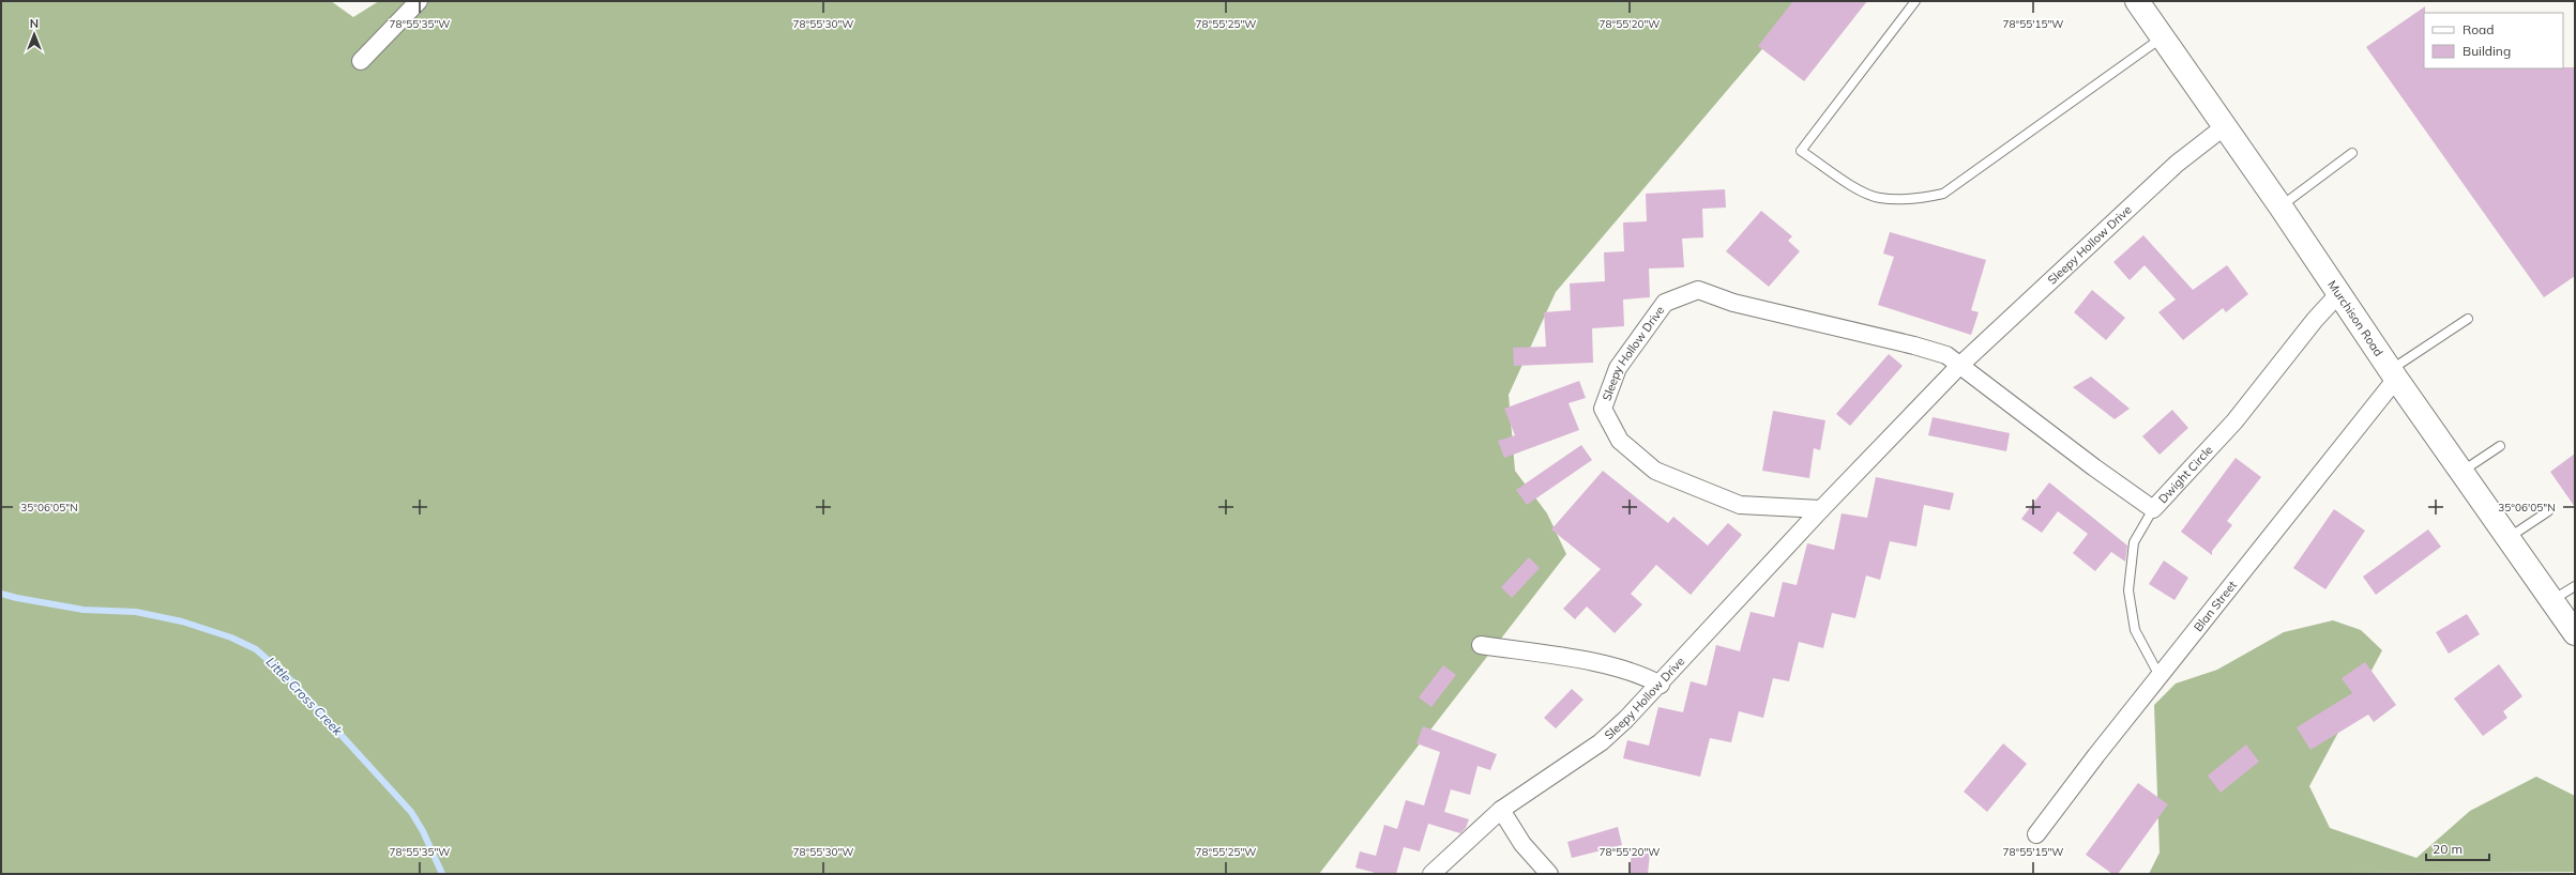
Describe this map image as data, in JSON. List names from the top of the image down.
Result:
{
  "streets": {
    "main road": ["Murchison Road"],
    "street": ["Sleepy Hollow Drive", "Dwight Circle", "Blan Street"]
  },
  "crossings": [
    ["Sleepy Hollow Drive", "Murchison Road"],
    ["Sleepy Hollow Drive", "Dwight Circle"],
    ["Murchison Road", "Dwight Circle"],
    ["Murchison Road", "Blan Street"]
  ],
  "water": ["Little Cross Creek"],
  "legend": ["Road", "Building"],
  "scale_bar": "20 m",
  "north": "top",
  "coordinates": [
    "78°55'35\"W",
    "78°55'30\"W",
    "78°55'25\"W",
    "78°55'20\"W",
    "78°55'15\"W",
    "35°06'05\"N"
  ]
}
